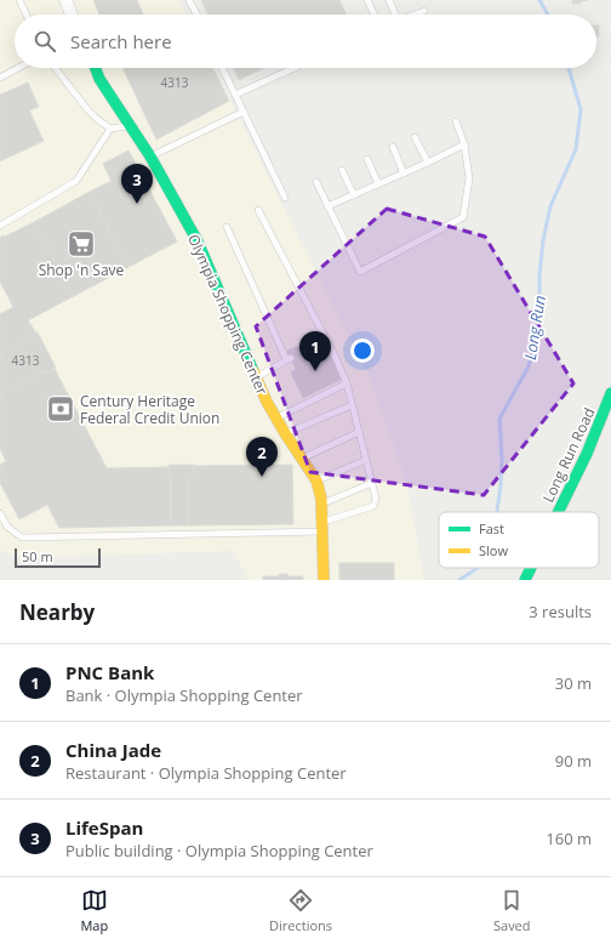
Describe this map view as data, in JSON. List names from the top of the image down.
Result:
{
  "streets": {
    "street": ["Olympia Shopping Center", "Long Run Road"]
  },
  "water": ["Long Run"],
  "places": {
    "supermarket": ["Shop 'n Save"],
    "bank": ["Century Heritage Federal Credit Union"]
  },
  "house_numbers": ["4313", "4313"],
  "legend": ["Fast", "Slow"],
  "scale_bar": "50 m",
  "page": {
    "search": "Search here",
    "pins": ["3", "1", "2"],
    "scale": "50 m",
    "heading": ["Nearby", "3 results"],
    "list": [
      {
        "mark": "1",
        "name": "PNC Bank",
        "note": "Bank · Olympia Shopping Center",
        "value": "30 m"
      },
      {
        "mark": "2",
        "name": "China Jade",
        "note": "Restaurant · Olympia Shopping Center",
        "value": "90 m"
      },
      {
        "mark": "3",
        "name": "LifeSpan",
        "note": "Public building · Olympia Shopping Center",
        "value": "160 m"
      }
    ],
    "nav": ["Map", "Directions", "Saved"]
  }
}
